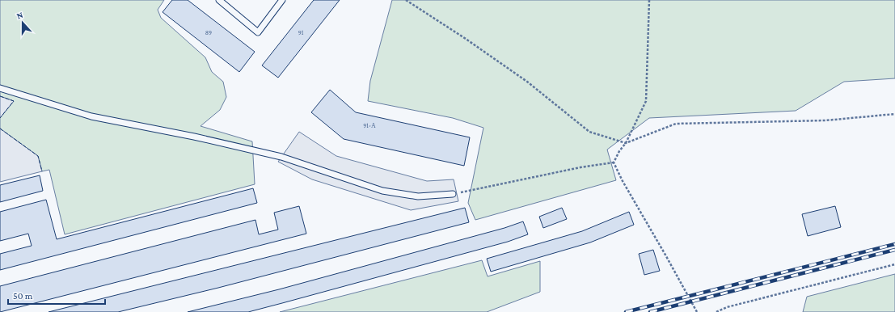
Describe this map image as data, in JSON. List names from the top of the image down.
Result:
{
  "house_numbers": ["89", "91", "91-А"],
  "scale_bar": "50 m",
  "north": "top"
}
